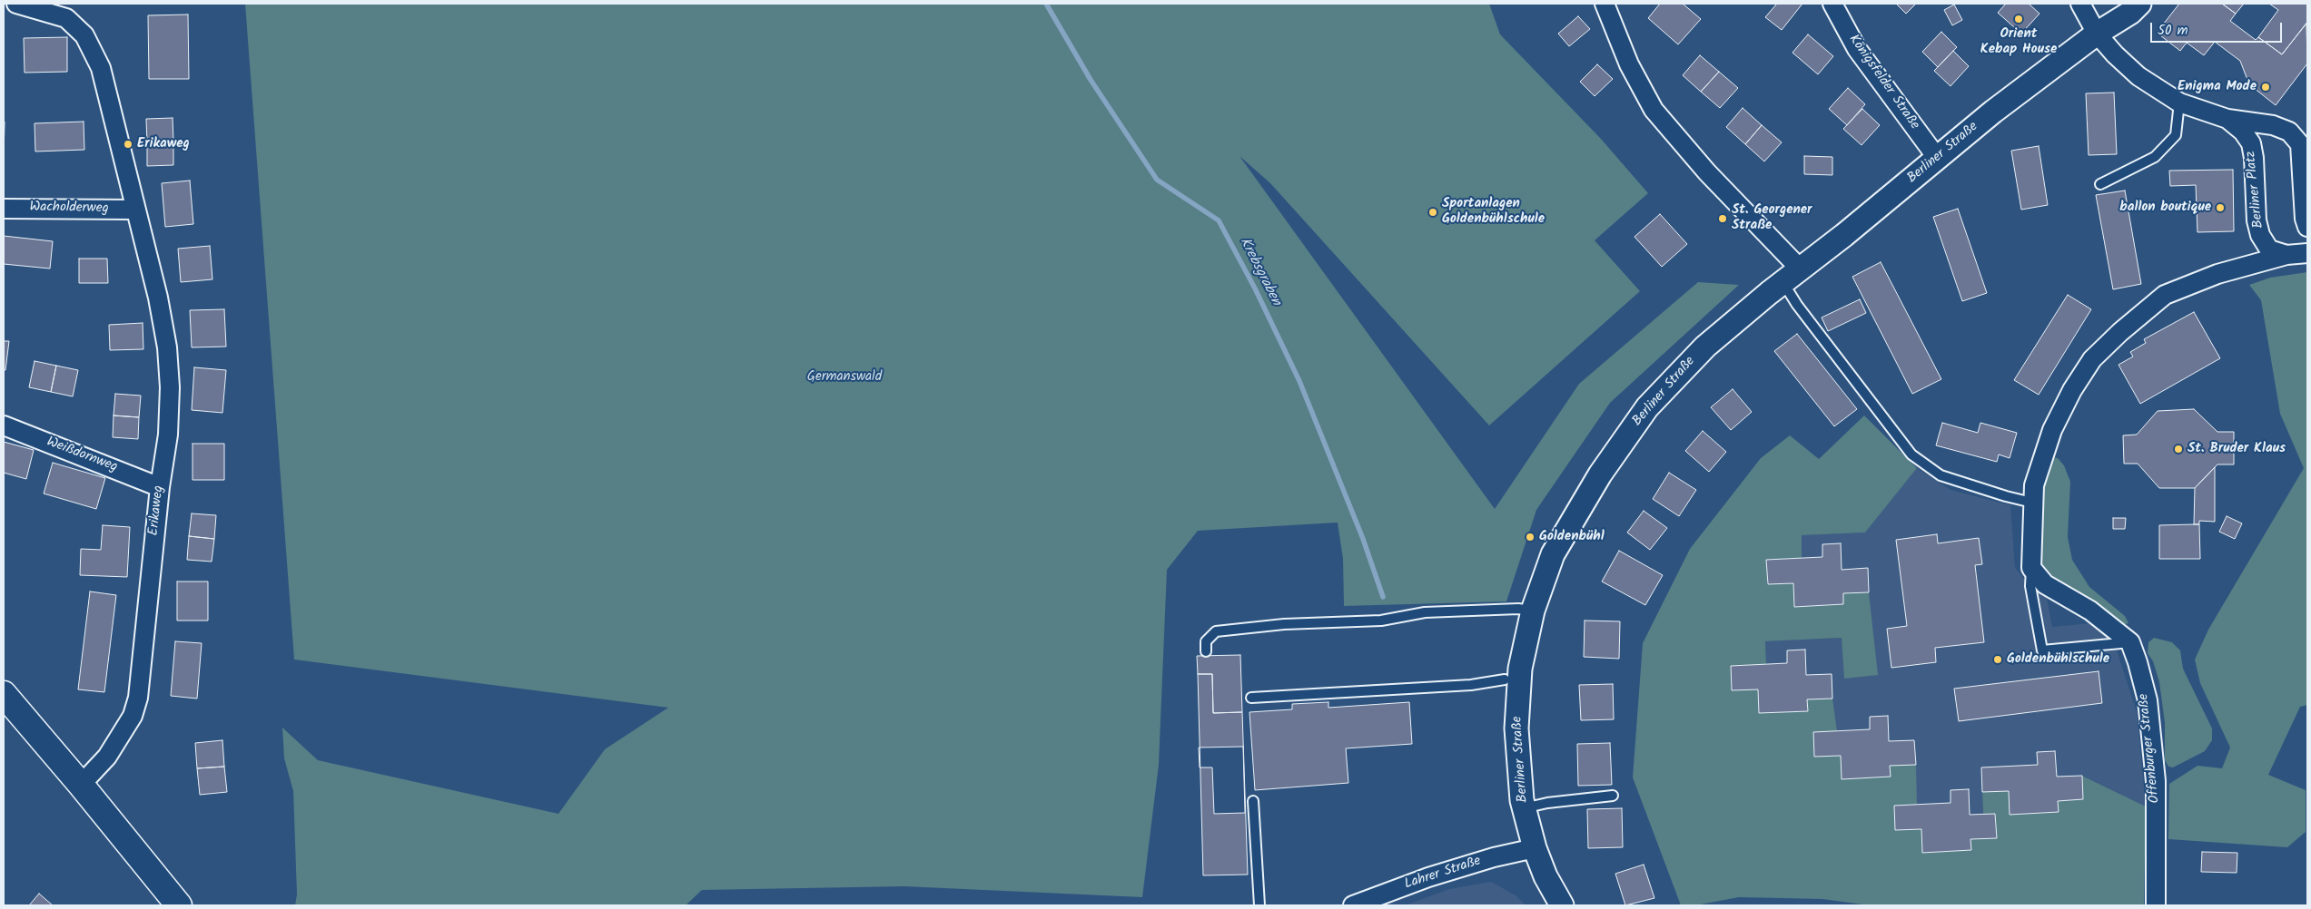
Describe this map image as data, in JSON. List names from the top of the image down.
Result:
{
  "streets": {
    "street": [
      "Königsfelder Straße",
      "Berliner Straße",
      "Berliner Platz",
      "Wacholderweg",
      "Weißdornweg",
      "Erikaweg",
      "Offenburger Straße",
      "Lahrer Straße"
    ]
  },
  "crossings": [
    ["Königsfelder Straße", "Berliner Straße"],
    ["Berliner Straße", "Berliner Platz"],
    ["Berliner Straße", "Lahrer Straße"],
    ["Wacholderweg", "Erikaweg"],
    ["Weißdornweg", "Erikaweg"]
  ],
  "water": ["Krebsgraben"],
  "parks": ["Germanswald"],
  "places": [
    "Orient Kebap House",
    "Enigma Mode",
    "Erikaweg",
    "ballon boutique",
    "Sportanlagen Goldenbühlschule",
    "St. Georgener Straße",
    "St. Bruder Klaus",
    "Goldenbühl",
    "Goldenbühlschule"
  ],
  "scale_bar": "50 m"
}
